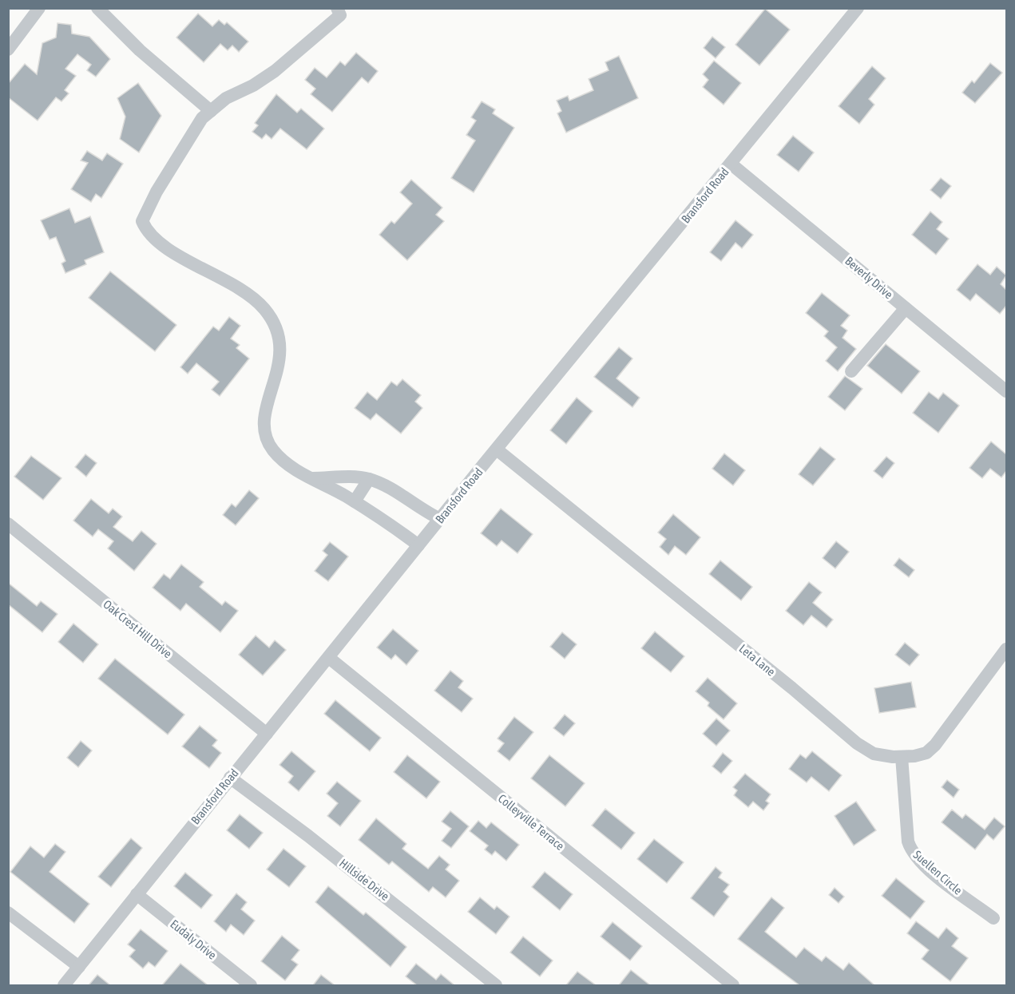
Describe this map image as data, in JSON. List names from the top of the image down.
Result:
{
  "streets": {
    "street": [
      "Bransford Road",
      "Beverly Drive",
      "Oak Crest Hill Drive",
      "Leta Lane",
      "Colleyville Terrace",
      "Suellen Circle",
      "Hillside Drive",
      "Eudaly Drive"
    ]
  },
  "crossings": [
    ["Bransford Road", "Beverly Drive"],
    ["Bransford Road", "Oak Crest Hill Drive"],
    ["Bransford Road", "Leta Lane"],
    ["Bransford Road", "Colleyville Terrace"],
    ["Bransford Road", "Hillside Drive"],
    ["Bransford Road", "Eudaly Drive"],
    ["Leta Lane", "Suellen Circle"]
  ]
}
